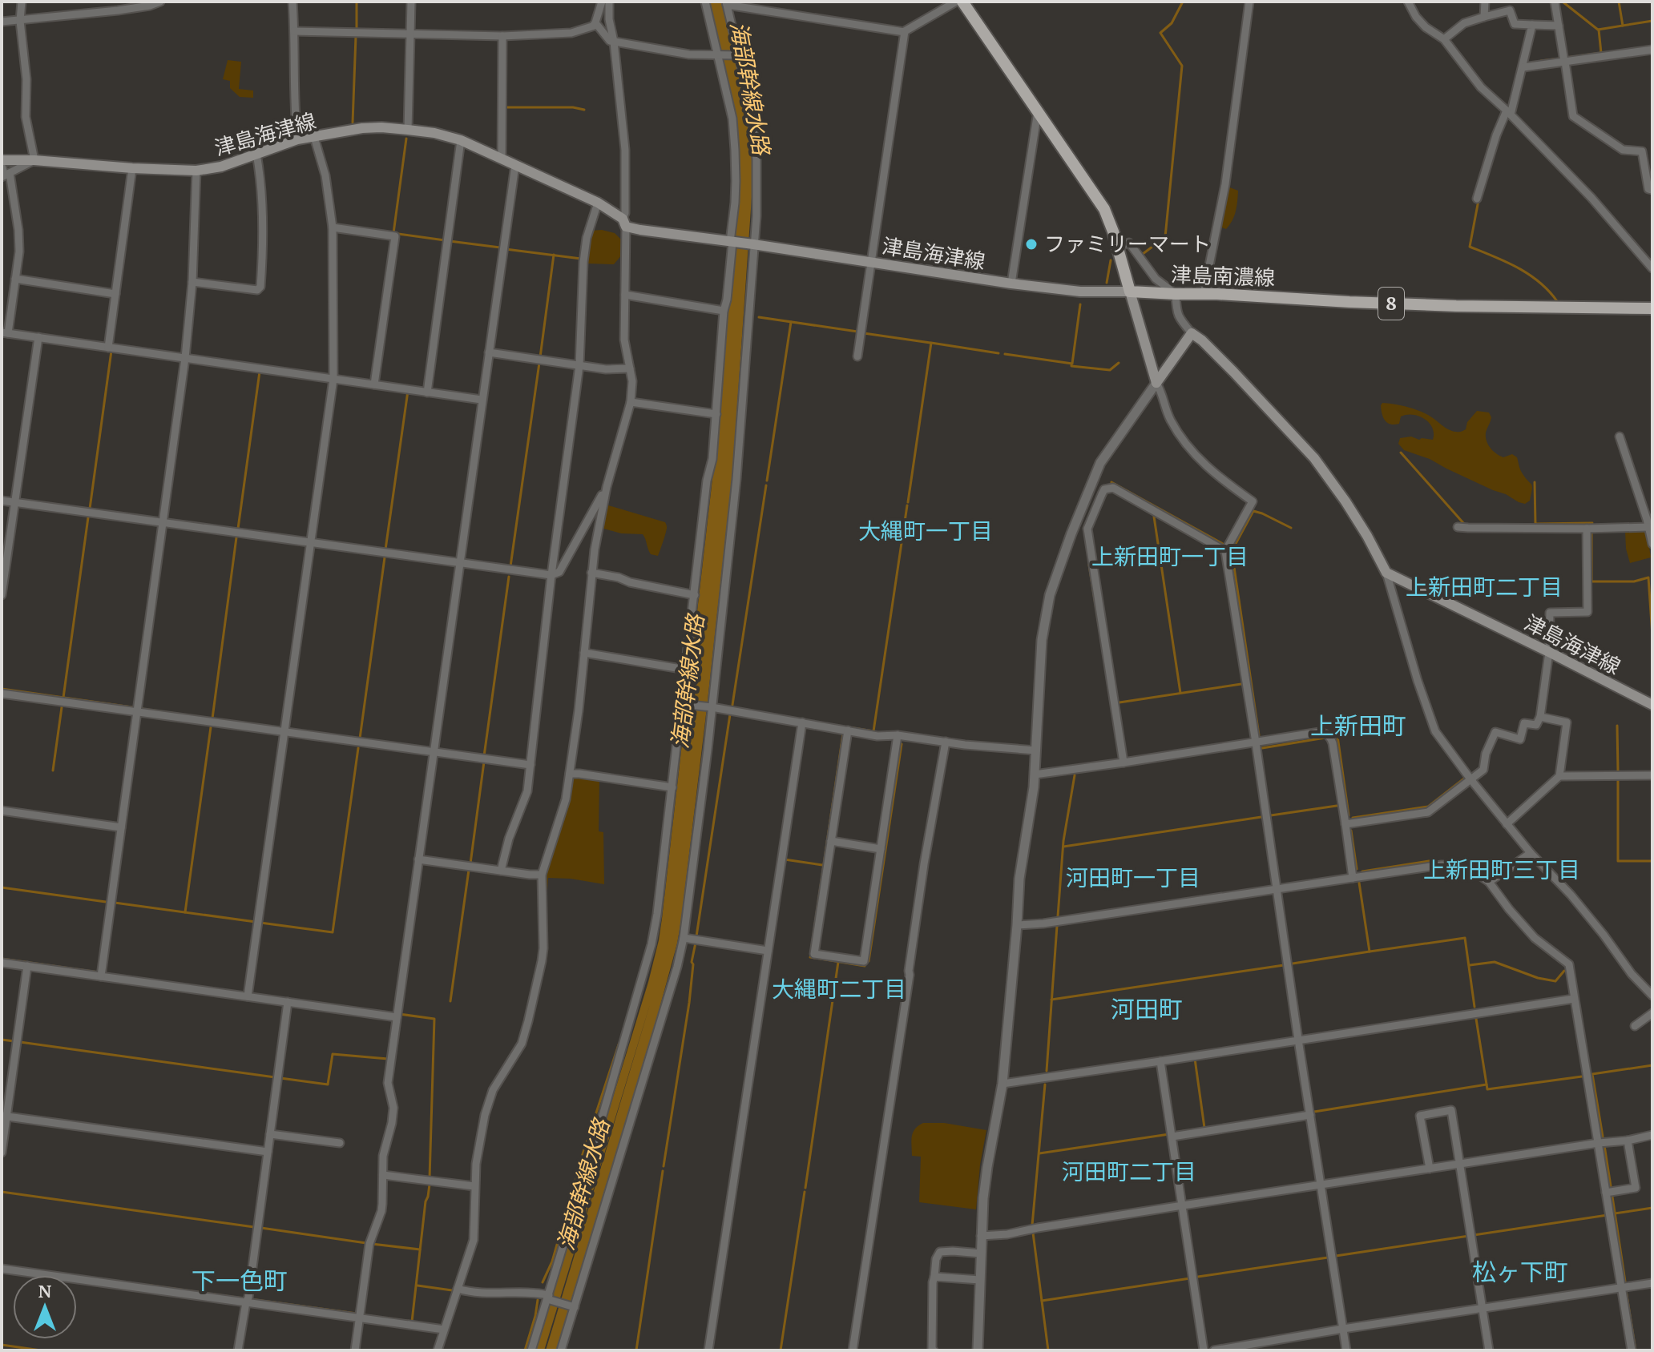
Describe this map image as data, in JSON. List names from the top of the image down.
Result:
{
  "streets": {
    "main road": ["津島海津線", "津島南濃線", "8"]
  },
  "crossings": [
    ["津島海津線", "津島南濃線"]
  ],
  "districts": [
    "大縄町一丁目",
    "上新田町一丁目",
    "上新田町二丁目",
    "上新田町",
    "上新田町三丁目",
    "河田町一丁目",
    "大縄町二丁目",
    "河田町",
    "河田町二丁目",
    "松ヶ下町",
    "下一色町"
  ],
  "water": ["海部幹線水路"],
  "places": ["ファミリーマート"],
  "north": "top"
}
